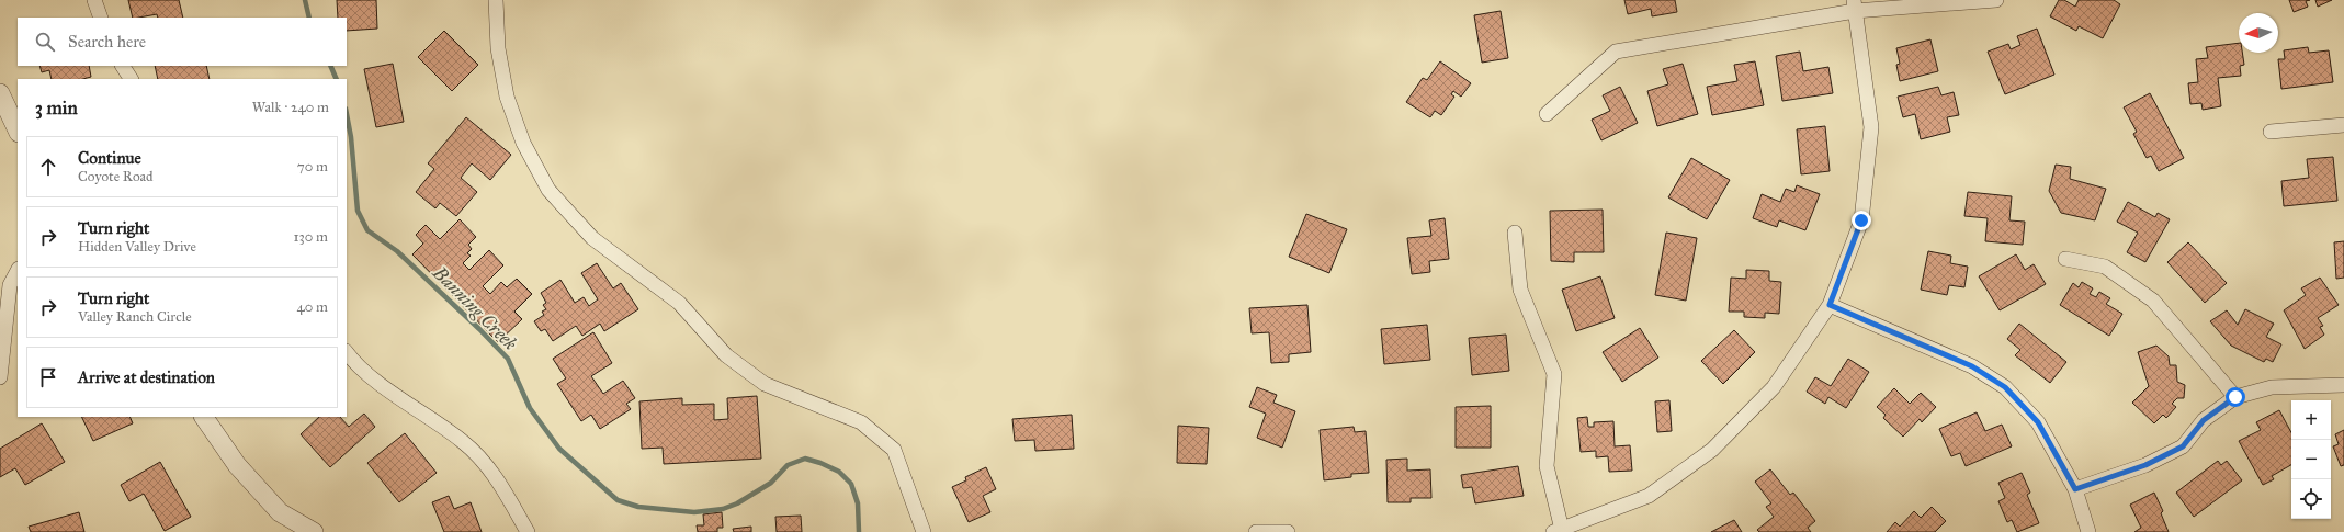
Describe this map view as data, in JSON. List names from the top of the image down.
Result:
{
  "water": ["Banning Creek"],
  "north": "left",
  "page": {
    "search": "Search here",
    "heading": ["3 min", "Walk · 240 m"],
    "list": [
      ["Continue", "Coyote Road", "70 m"],
      ["Turn right", "Hidden Valley Drive", "130 m"],
      ["Turn right", "Valley Ranch Circle", "40 m"],
      "Arrive at destination"
    ],
    "map_buttons": ["+", "−"]
  }
}
